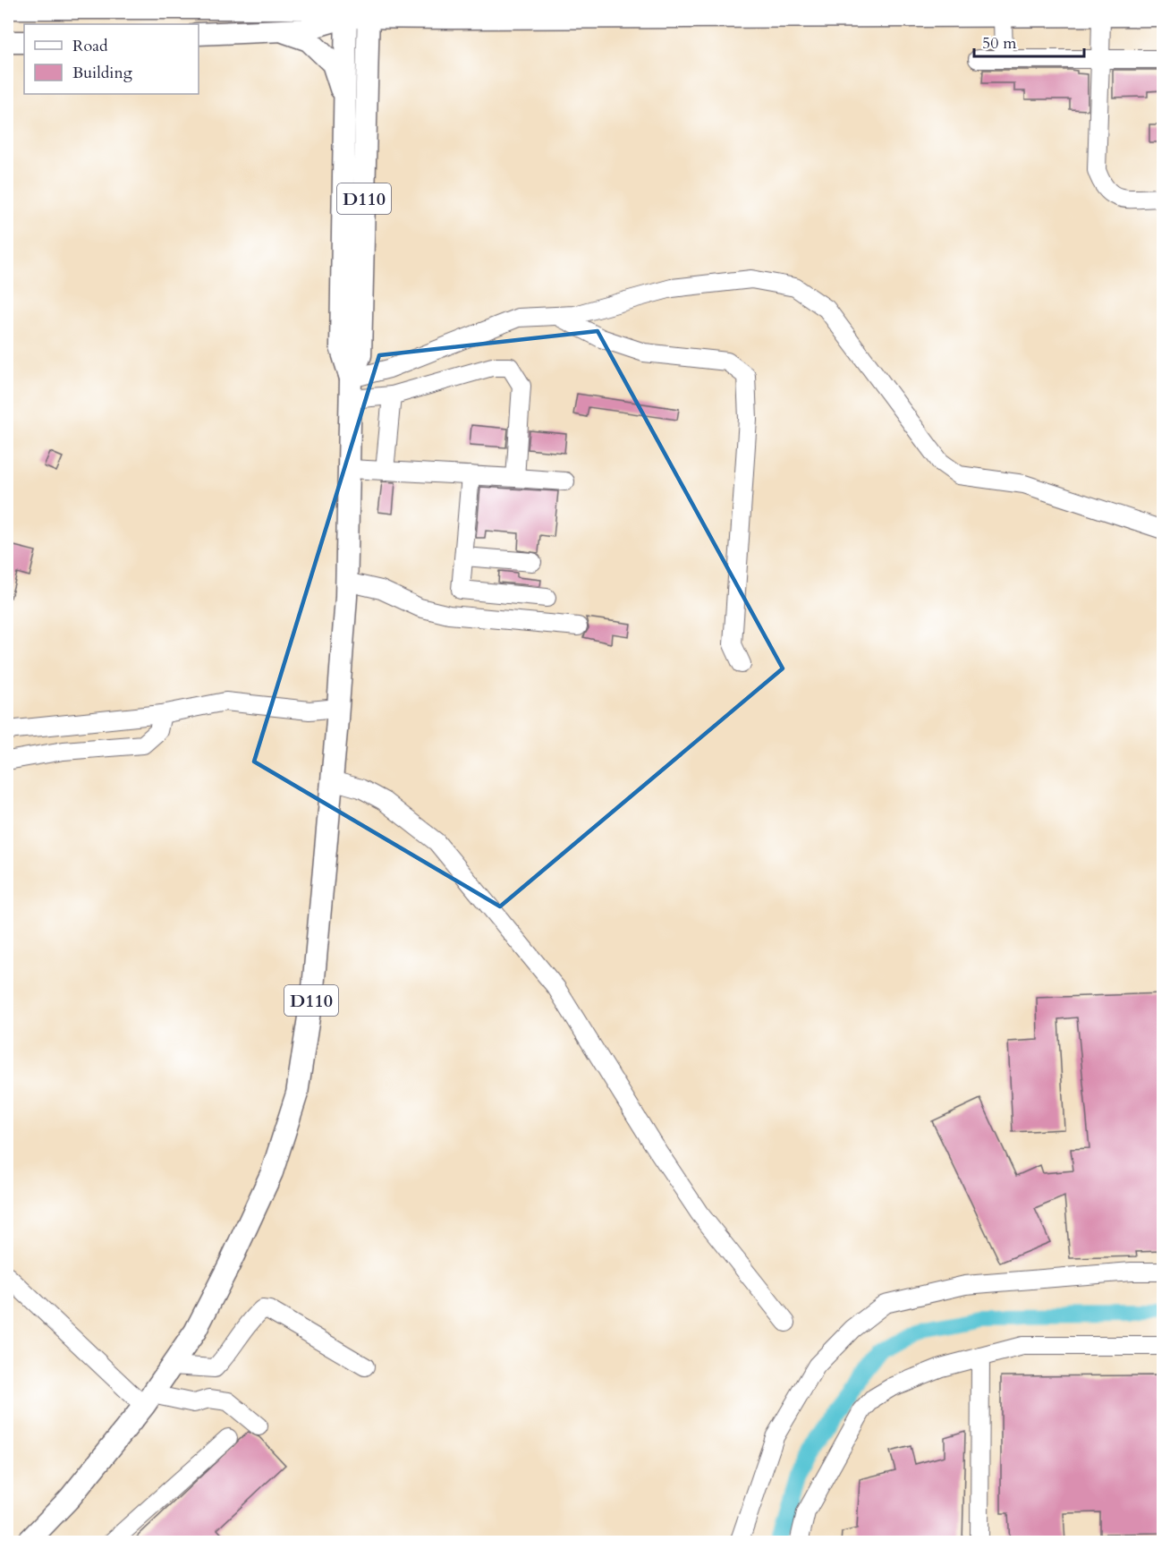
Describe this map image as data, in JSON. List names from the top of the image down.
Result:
{
  "streets": {
    "main road": ["D110"]
  },
  "legend": ["Road", "Building"],
  "scale_bar": "50 m"
}
